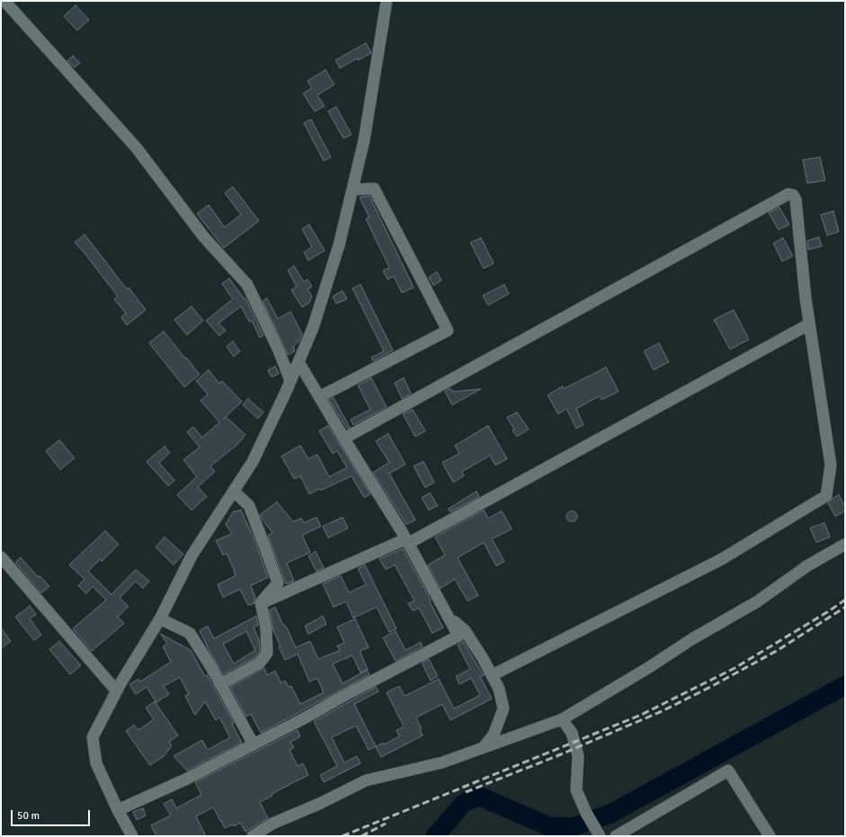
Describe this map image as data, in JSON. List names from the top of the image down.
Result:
{
  "scale_bar": "50 m"
}
